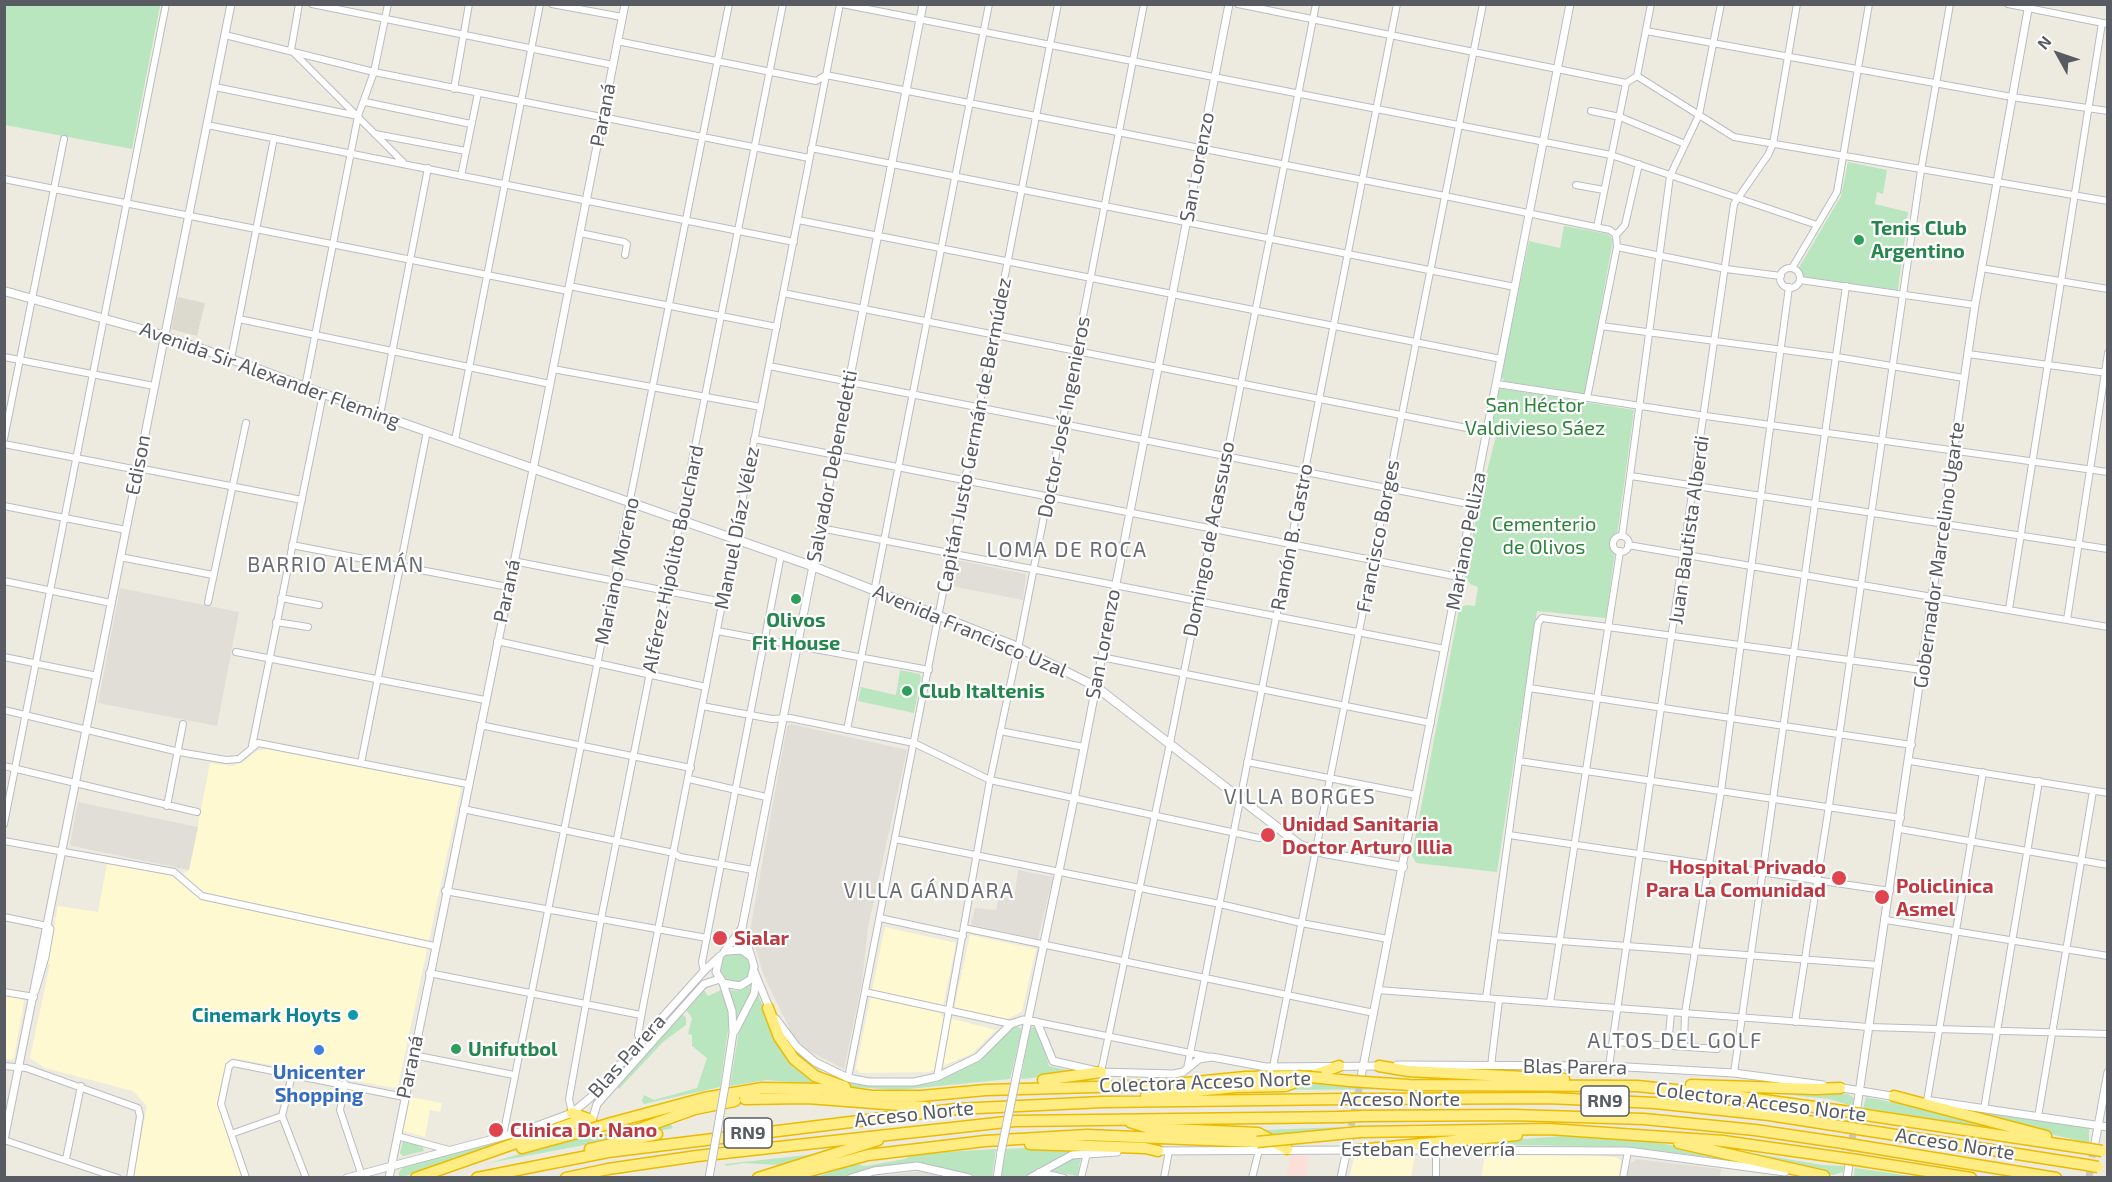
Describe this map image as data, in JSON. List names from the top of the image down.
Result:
{
  "streets": {
    "highway": ["Colectora Acceso Norte", "Acceso Norte", "RN9"],
    "main road": ["Avenida Sir Alexander Fleming", "Avenida Francisco Uzal"],
    "street": [
      "Paraná",
      "San Lorenzo",
      "Doctor José Ingenieros",
      "Capitán Justo Germán de Bermúdez",
      "Edison",
      "Salvador Debenedetti",
      "Manuel Díaz Vélez",
      "Juan Bautista Alberdi",
      "Francisco Borges",
      "Ramón B. Castro",
      "Domingo de Acassuso",
      "Mariano Pelliza",
      "Gobernador Marcelino Ugarte",
      "Alférez Hipólito Bouchard",
      "Mariano Moreno",
      "Blas Parera",
      "Esteban Echeverría"
    ]
  },
  "crossings": [
    ["Paraná", "Avenida Sir Alexander Fleming"],
    ["Paraná", "Avenida Francisco Uzal"],
    ["Paraná", "Blas Parera"],
    ["San Lorenzo", "Avenida Francisco Uzal"],
    ["Avenida Sir Alexander Fleming", "Edison"],
    ["Avenida Sir Alexander Fleming", "Avenida Francisco Uzal"],
    ["Doctor José Ingenieros", "Avenida Francisco Uzal"],
    ["Capitán Justo Germán de Bermúdez", "Avenida Francisco Uzal"],
    ["Salvador Debenedetti", "Avenida Francisco Uzal"],
    ["Salvador Debenedetti", "Blas Parera"],
    ["Manuel Díaz Vélez", "Avenida Francisco Uzal"],
    ["Manuel Díaz Vélez", "Blas Parera"],
    ["Juan Bautista Alberdi", "Blas Parera"],
    ["Francisco Borges", "Avenida Francisco Uzal"],
    ["Francisco Borges", "Blas Parera"],
    ["Ramón B. Castro", "Avenida Francisco Uzal"],
    ["Domingo de Acassuso", "Avenida Francisco Uzal"],
    ["Mariano Pelliza", "Avenida Francisco Uzal"],
    ["Mariano Pelliza", "Blas Parera"],
    ["Mariano Pelliza", "Colectora Acceso Norte"],
    ["Gobernador Marcelino Ugarte", "Blas Parera"],
    ["Gobernador Marcelino Ugarte", "Colectora Acceso Norte"],
    ["Alférez Hipólito Bouchard", "Avenida Francisco Uzal"],
    ["Alférez Hipólito Bouchard", "Blas Parera"],
    ["Mariano Moreno", "Avenida Francisco Uzal"],
    ["Mariano Moreno", "Blas Parera"],
    ["Blas Parera", "Colectora Acceso Norte"]
  ],
  "districts": [
    "LOMA DE ROCA",
    "BARRIO ALEMÁN",
    "VILLA BORGES",
    "VILLA GÁNDARA",
    "ALTOS DEL GOLF"
  ],
  "parks": ["San Héctor Valdivieso Sáez", "Cementerio de Olivos"],
  "places": [
    "Tenis Club Argentino",
    "Olivos Fit House",
    "Club Italtenis",
    "Unidad Sanitaria Doctor Arturo Illia",
    "Hospital Privado Para La Comunidad",
    "Policlinica Asmel",
    "Sialar",
    "Cinemark Hoyts",
    "Unifutbol",
    "Unicenter Shopping",
    "Clinica Dr. Nano"
  ],
  "north": "top left"
}
